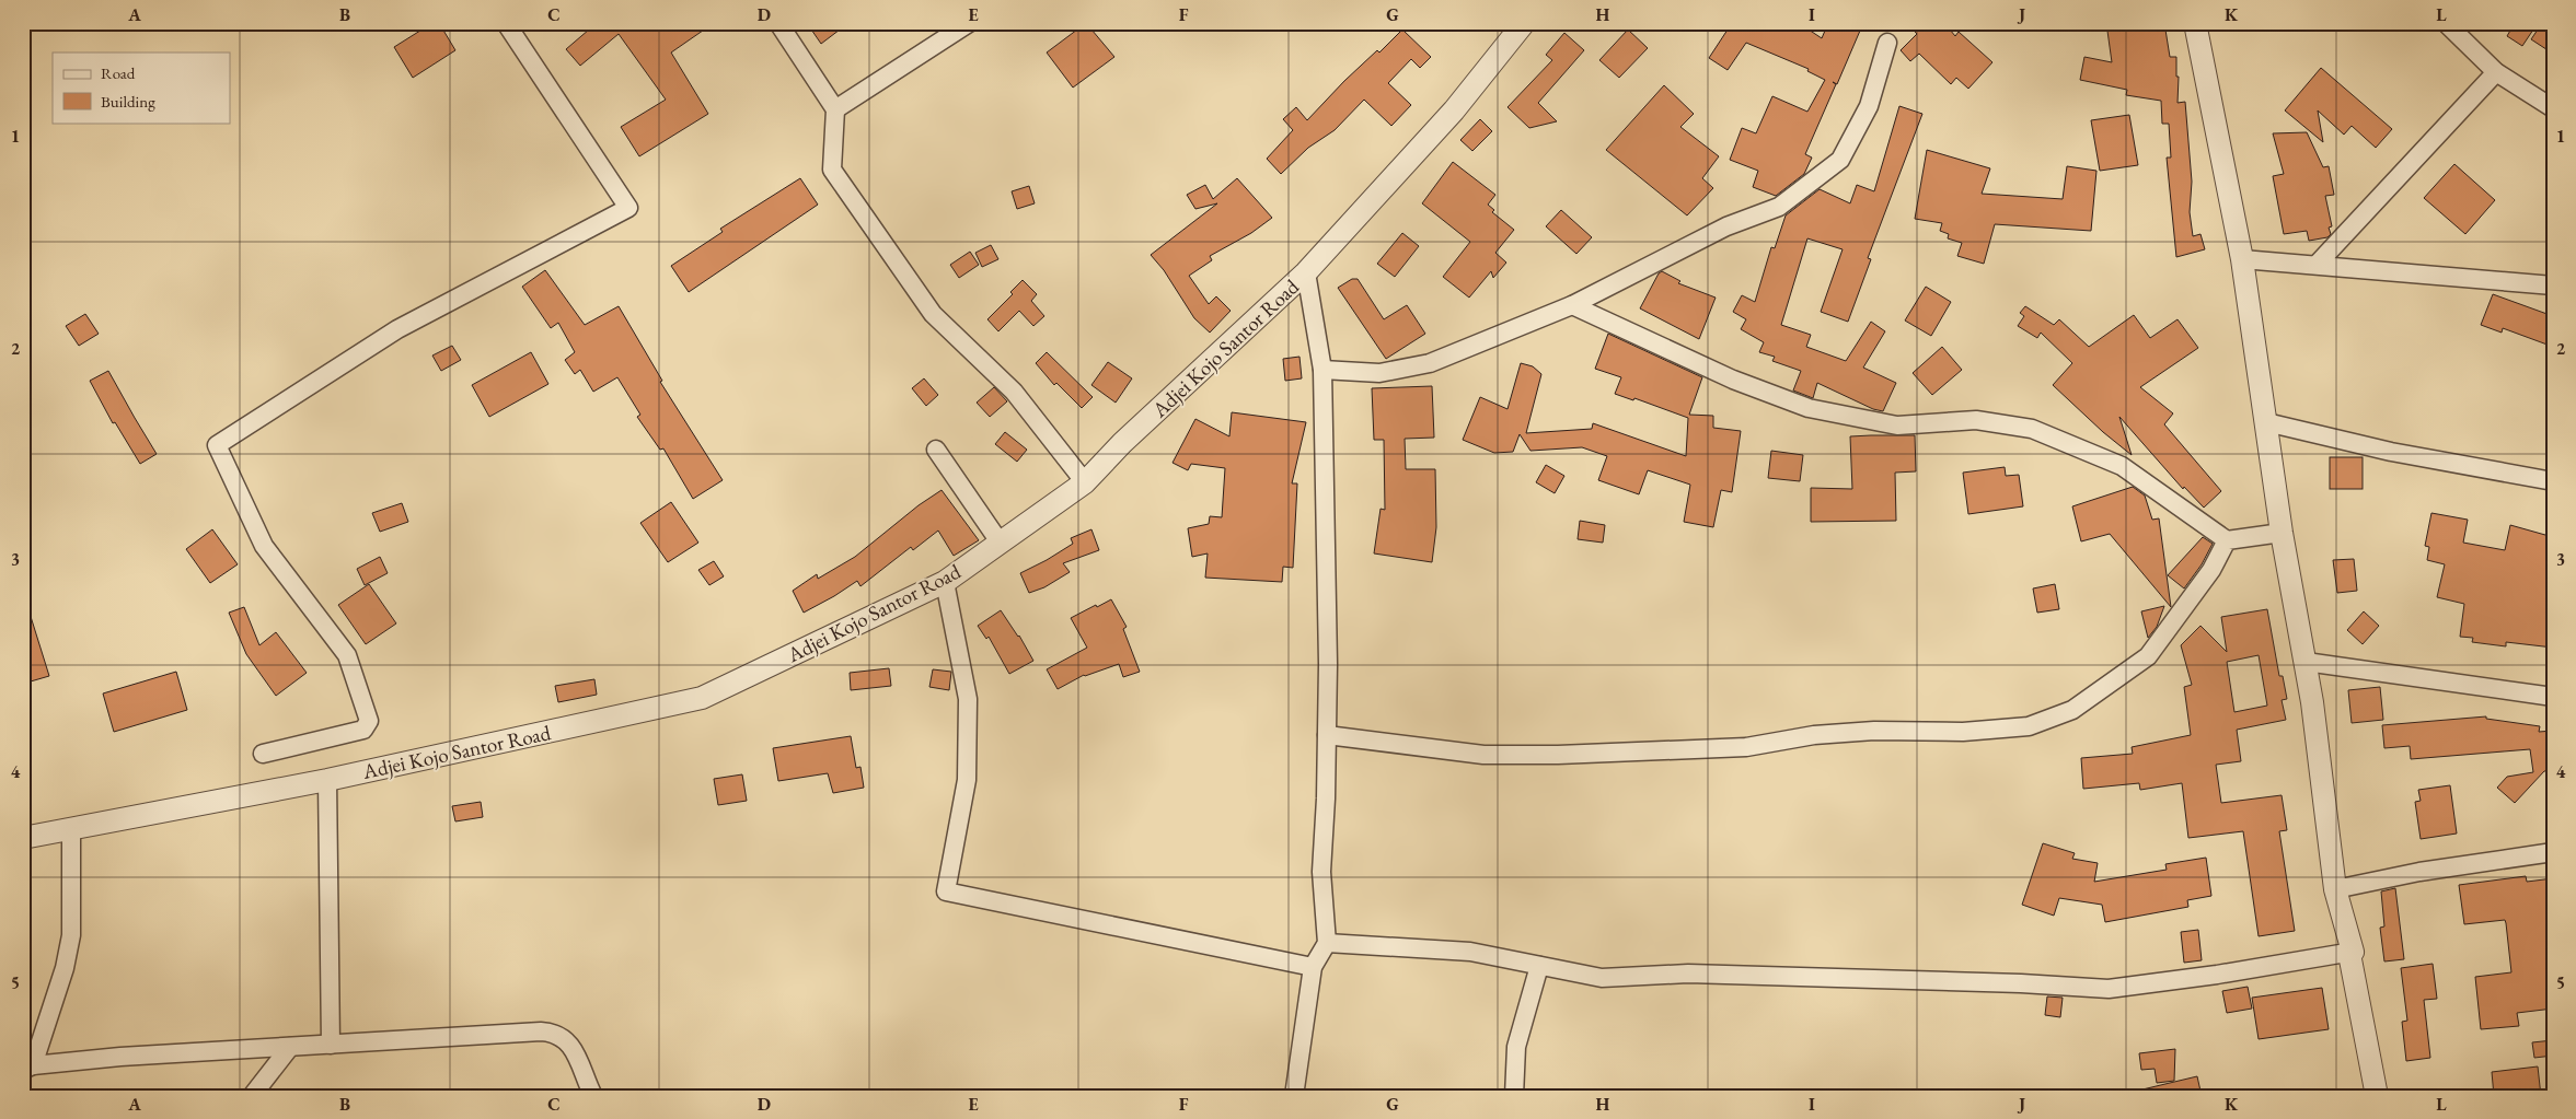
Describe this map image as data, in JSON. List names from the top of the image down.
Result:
{
  "streets": {
    "street": ["Adjei Kojo Santor Road"]
  },
  "legend": ["Road", "Building"],
  "grid": {
    "columns": [
      "A",
      "B",
      "C",
      "D",
      "E",
      "F",
      "G",
      "H",
      "I",
      "J",
      "K",
      "L"
    ],
    "rows": [
      "1",
      "2",
      "3",
      "4",
      "5"
    ]
  }
}
